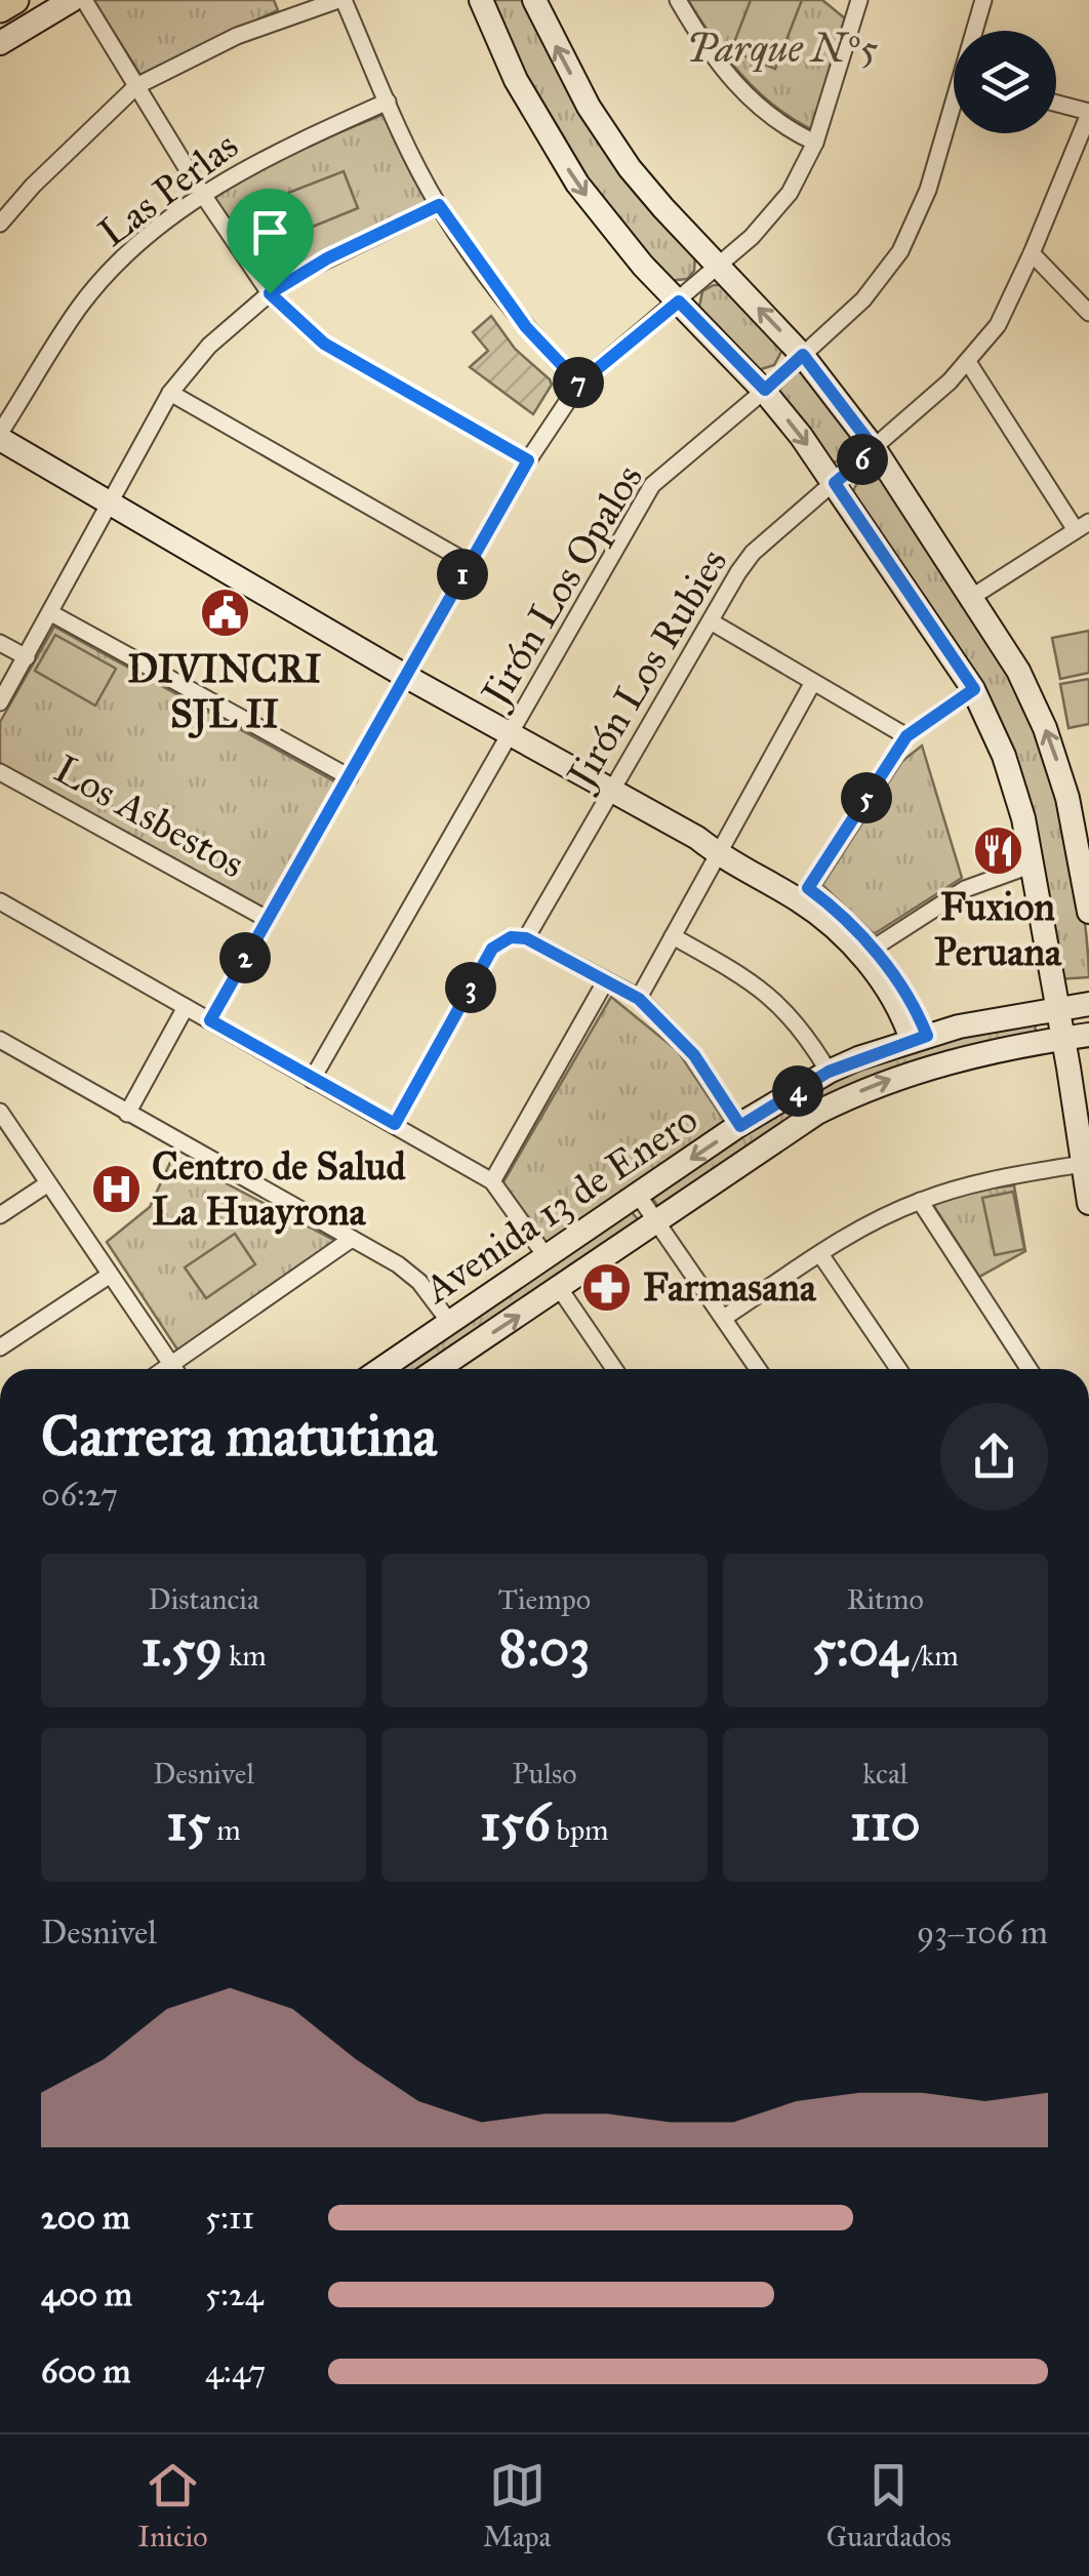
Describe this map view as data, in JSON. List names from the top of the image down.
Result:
{
  "streets": {
    "main road": ["Avenida 13 de Enero"],
    "street": [
      "Las Perlas",
      "Jirón Los Opalos",
      "Jirón Los Rubies",
      "Los Asbestos"
    ]
  },
  "parks": ["Parque Nº5"],
  "places": {
    "public building": ["DIVINCRI SJL II"],
    "restaurant": ["Fuxion Peruana"],
    "hospital": ["Centro de Salud La Huayrona"],
    "pharmacy": ["Farmasana"]
  },
  "page": {
    "pins": [
      "7",
      "6",
      "1",
      "5",
      "2",
      "3",
      "4"
    ],
    "heading": ["Carrera matutina", "06:27"],
    "stats": [
      ["Distancia", "1.59 km"],
      ["Tiempo", "8:03"],
      ["Ritmo", "5:04 /km"],
      ["Desnivel", "15 m"],
      ["Pulso", "156 bpm"],
      ["kcal", "110"]
    ],
    "chart": ["Desnivel", "93–106 m"],
    "list": [
      {
        "name": "200 m",
        "note": "5:11"
      },
      {
        "name": "400 m",
        "note": "5:24"
      },
      {
        "name": "600 m",
        "note": "4:47"
      }
    ],
    "tabs": ["Inicio", "Mapa", "Guardados"]
  }
}
